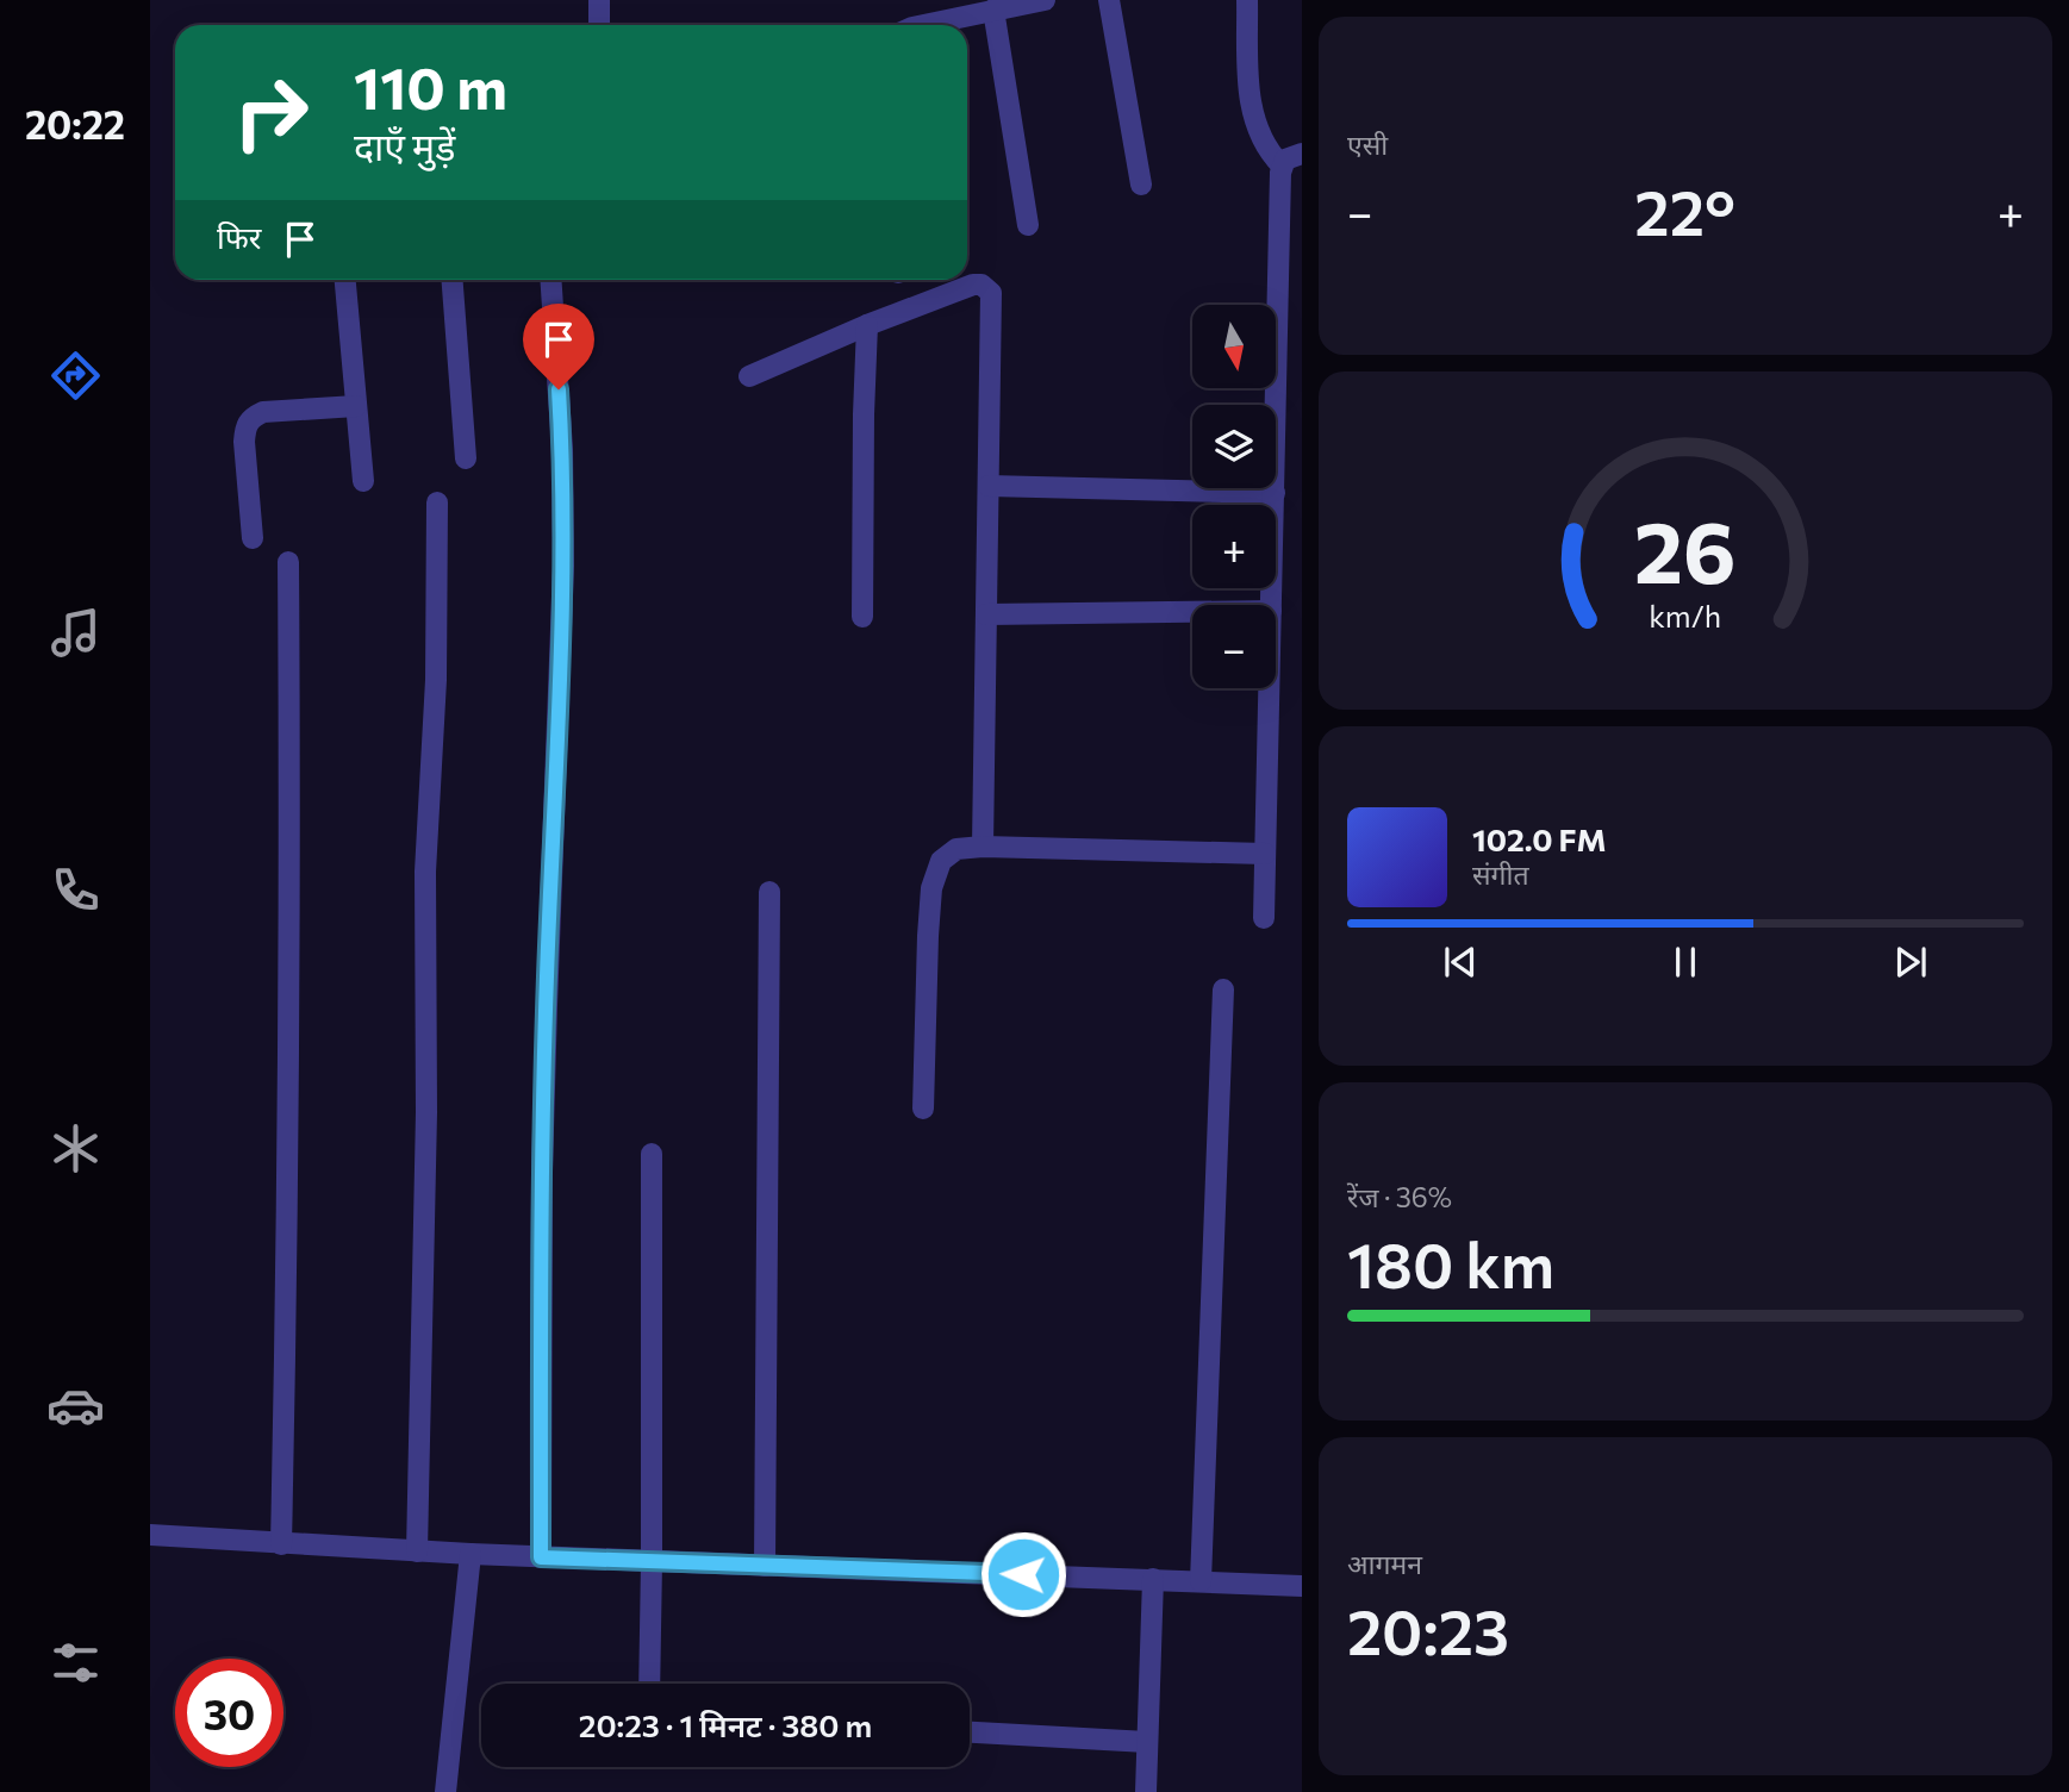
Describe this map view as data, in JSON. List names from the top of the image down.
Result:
{
  "north": "bottom",
  "page": {
    "tabs": "20:22",
    "tile": [
      "एसी",
      ["रेंज · 36%", "180 km"],
      ["आगमन", "20:23"]
    ],
    "turn": ["110 m", "दाएँ मुड़ें"],
    "heat": ["−", "22°", "+"],
    "then": "फिर",
    "map_buttons": ["+", "−"],
    "song": ["102.0 FM", "संगीत"],
    "limit": "30",
    "trip": "20:23 · 1 मिनट · 380 m",
    "gauge": ["26", "km/h"]
  }
}
